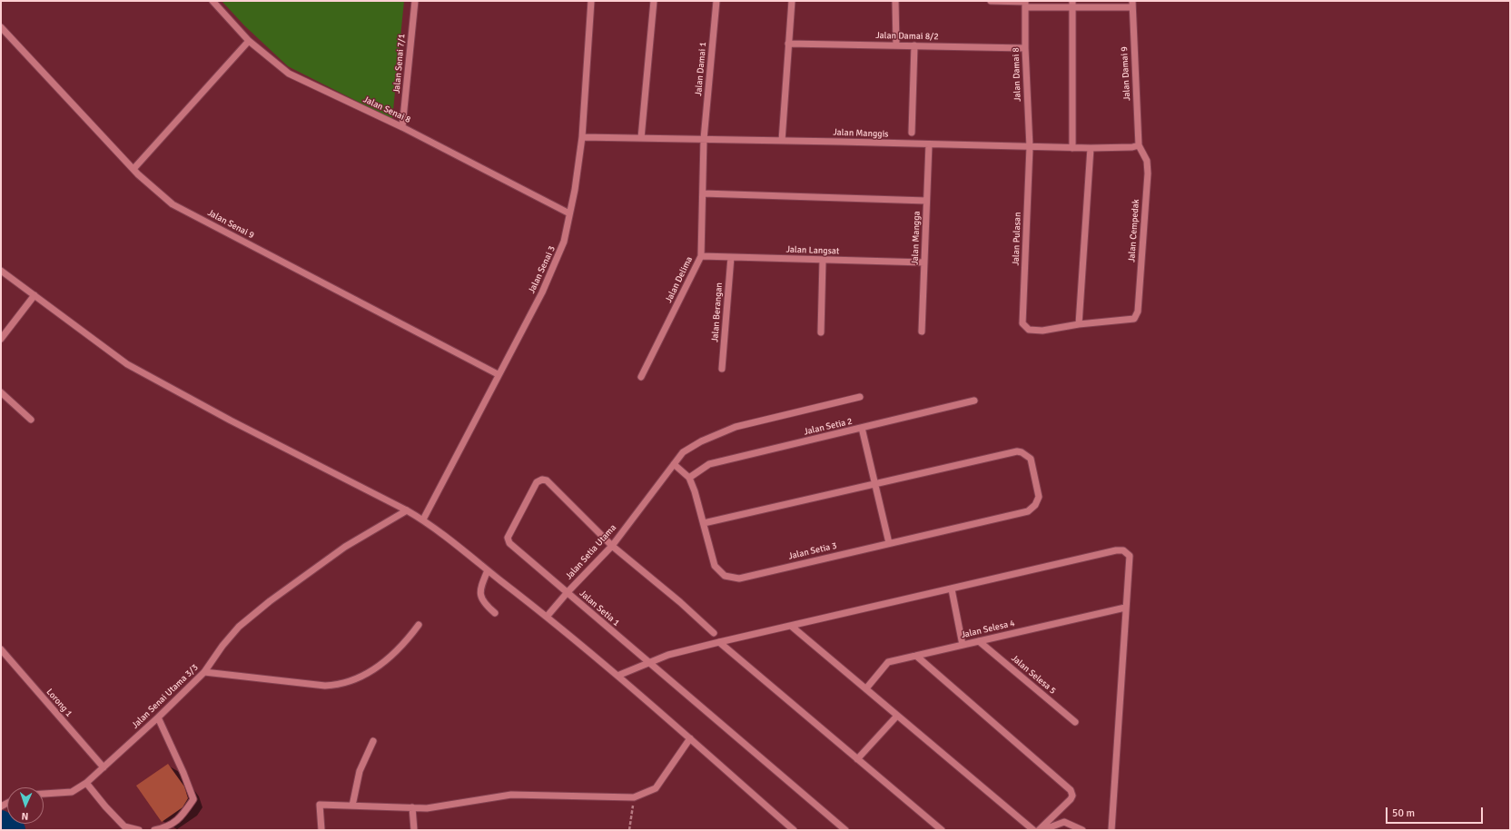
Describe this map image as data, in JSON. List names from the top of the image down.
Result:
{
  "streets": {
    "street": [
      "Jalan Damai 8/2",
      "Jalan Senai 7/1",
      "Jalan Damai 1",
      "Jalan Damai 9",
      "Jalan Damai 8",
      "Jalan Senai 8",
      "Jalan Manggis",
      "Jalan Senai 9",
      "Jalan Cempedak",
      "Jalan Mangga",
      "Jalan Pulasan",
      "Jalan Langsat",
      "Jalan Senai 3",
      "Jalan Delima",
      "Jalan Berangan",
      "Jalan Setia 2",
      "Jalan Setia 3",
      "Jalan Setia Utama",
      "Jalan Setia 1",
      "Jalan Selesa 4",
      "Jalan Selesa 5",
      "Jalan Senai Utama 3/3",
      "Lorong 1"
    ]
  },
  "crossings": [
    ["Jalan Damai 8/2", "Jalan Damai 8"],
    ["Jalan Senai 7/1", "Jalan Senai 8"],
    ["Jalan Damai 1", "Jalan Manggis"],
    ["Jalan Damai 1", "Jalan Delima"],
    ["Jalan Damai 9", "Jalan Manggis"],
    ["Jalan Damai 9", "Jalan Cempedak"],
    ["Jalan Damai 8", "Jalan Manggis"],
    ["Jalan Damai 8", "Jalan Pulasan"],
    ["Jalan Senai 8", "Jalan Senai 3"],
    ["Jalan Manggis", "Jalan Cempedak"],
    ["Jalan Manggis", "Jalan Mangga"],
    ["Jalan Manggis", "Jalan Pulasan"],
    ["Jalan Manggis", "Jalan Senai 3"],
    ["Jalan Manggis", "Jalan Delima"],
    ["Jalan Senai 9", "Jalan Senai 3"],
    ["Jalan Cempedak", "Jalan Pulasan"],
    ["Jalan Mangga", "Jalan Langsat"],
    ["Jalan Langsat", "Jalan Delima"],
    ["Jalan Langsat", "Jalan Berangan"],
    ["Jalan Setia 2", "Jalan Setia 3"],
    ["Jalan Setia 3", "Jalan Setia Utama"],
    ["Jalan Setia Utama", "Jalan Setia 1"],
    ["Jalan Selesa 4", "Jalan Selesa 5"],
    ["Jalan Senai Utama 3/3", "Lorong 1"]
  ],
  "scale_bar": "50 m",
  "north": "bottom"
}
